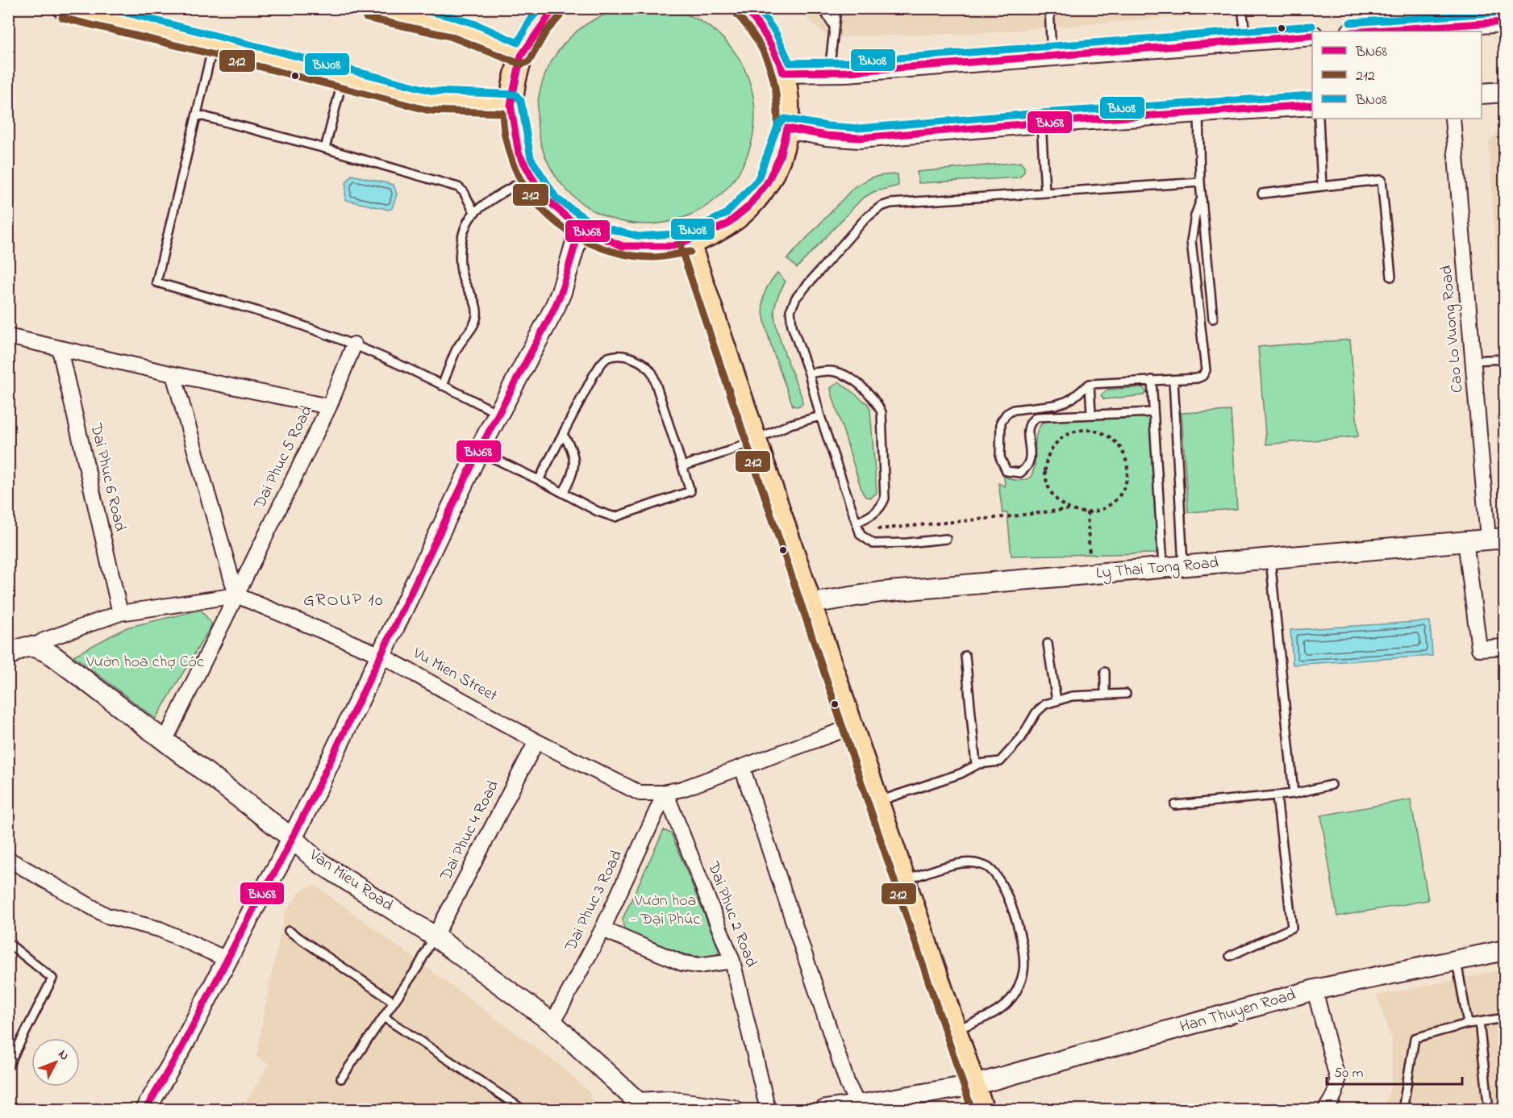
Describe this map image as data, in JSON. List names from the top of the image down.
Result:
{
  "streets": {
    "street": [
      "Cao Lo Vuong Road",
      "Dai Phuc 5 Road",
      "Dai Phuc 6 Road",
      "Ly Thai Tong Road",
      "Vu Mien Street",
      "Dai Phuc 4 Road",
      "Van Mieu Road",
      "Dai Phuc 3 Road",
      "Dai Phuc 2 Road",
      "Han Thuyen Road"
    ]
  },
  "crossings": [
    ["Cao Lo Vuong Road", "Ly Thai Tong Road"],
    ["Dai Phuc 5 Road", "Dai Phuc 6 Road"],
    ["Dai Phuc 5 Road", "Vu Mien Street"],
    ["Dai Phuc 5 Road", "Van Mieu Road"],
    ["Vu Mien Street", "Dai Phuc 4 Road"],
    ["Vu Mien Street", "Dai Phuc 3 Road"],
    ["Vu Mien Street", "Dai Phuc 2 Road"],
    ["Dai Phuc 4 Road", "Van Mieu Road"],
    ["Van Mieu Road", "Dai Phuc 3 Road"],
    ["Dai Phuc 3 Road", "Dai Phuc 2 Road"]
  ],
  "districts": ["GROUP 10"],
  "parks": ["Vườn hoa chợ Cóc", "Vườn hoa - Đại Phúc"],
  "lines": ["transit line BN68", "transit line BN08", "transit line 212"],
  "legend": ["BN68", "212", "BN08"],
  "scale_bar": "50 m",
  "north": "top right"
}
